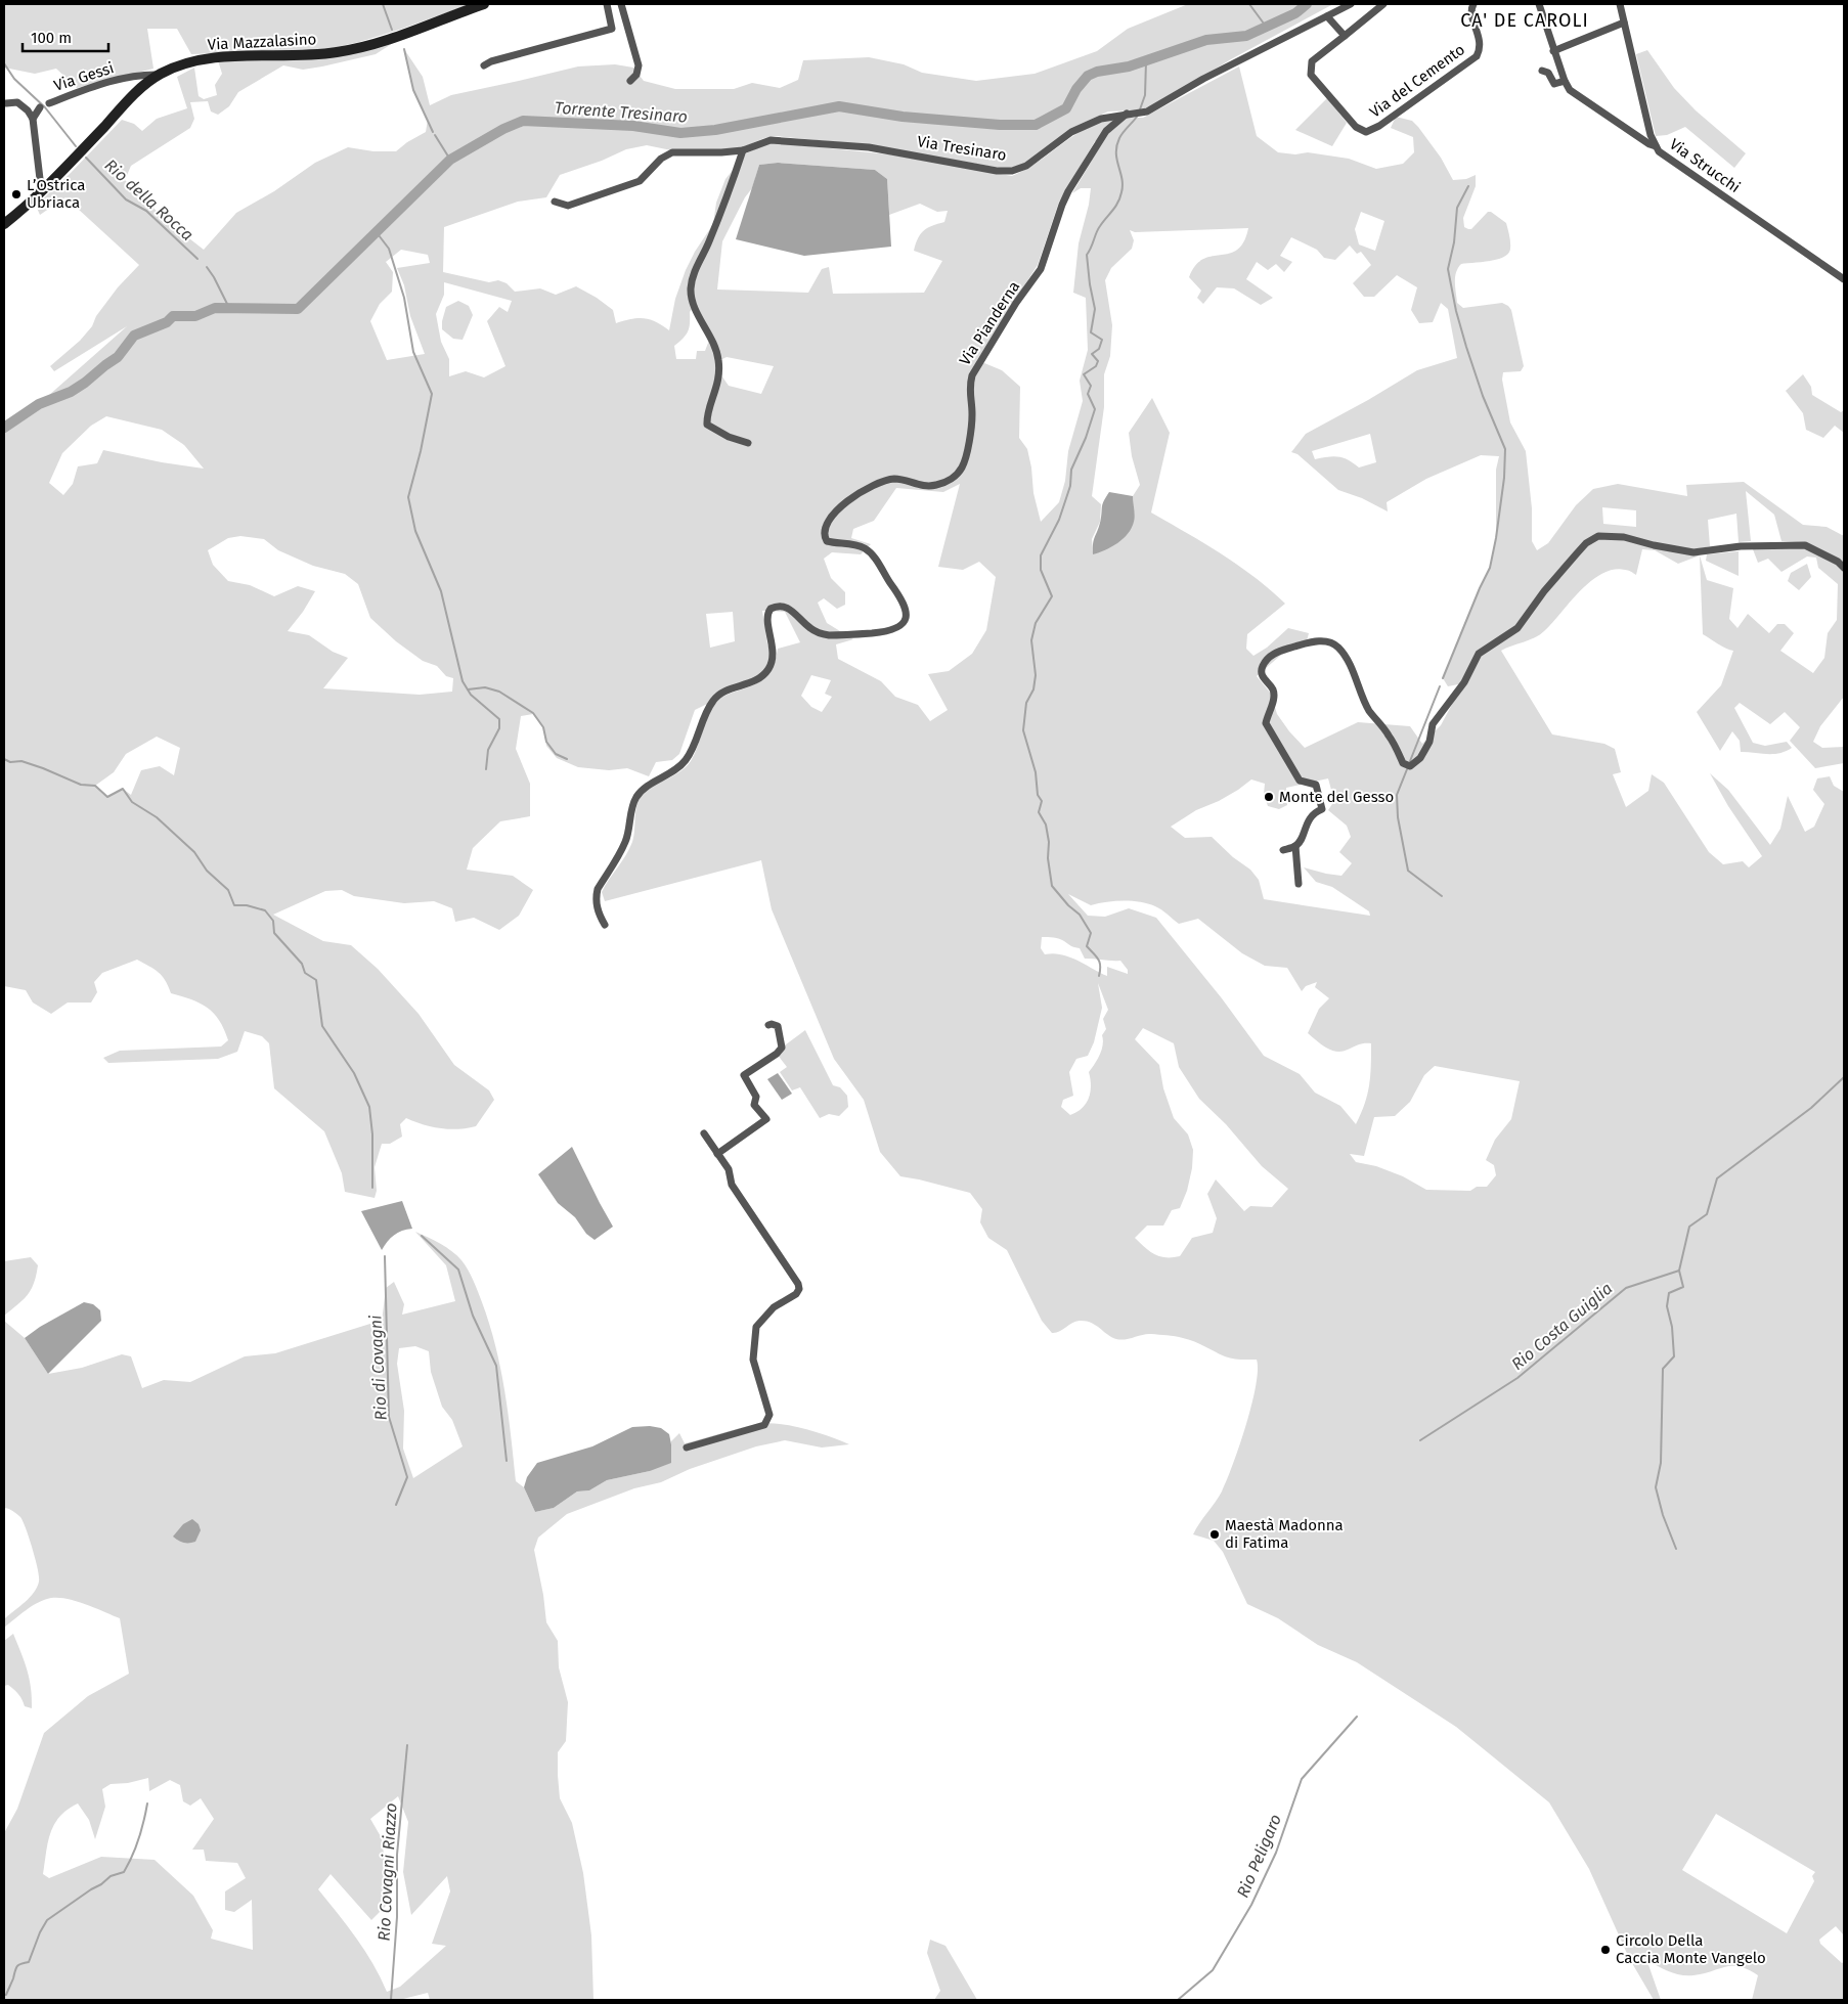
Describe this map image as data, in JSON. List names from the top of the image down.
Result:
{
  "streets": {
    "main road": ["Via Mazzalasino"],
    "street": [
      "Via Gessi",
      "Via del Cemento",
      "Via Tresinaro",
      "Via Strucchi",
      "Via Pianderna"
    ]
  },
  "crossings": [
    ["Via Mazzalasino", "Via Gessi"],
    ["Via Tresinaro", "Via Pianderna"]
  ],
  "districts": ["CA' DE CAROLI"],
  "water": [
    "Torrente Tresinaro",
    "Rio della Rocca",
    "Rio Costa Guiglia",
    "Rio di Covagni",
    "Rio Peligaro",
    "Rio Covagni Riazzo"
  ],
  "places": [
    "L’Ostrica Ubriaca",
    "Monte del Gesso",
    "Maestà Madonna di Fatima",
    "Circolo Della Caccia Monte Vangelo"
  ],
  "scale_bar": "100 m"
}
